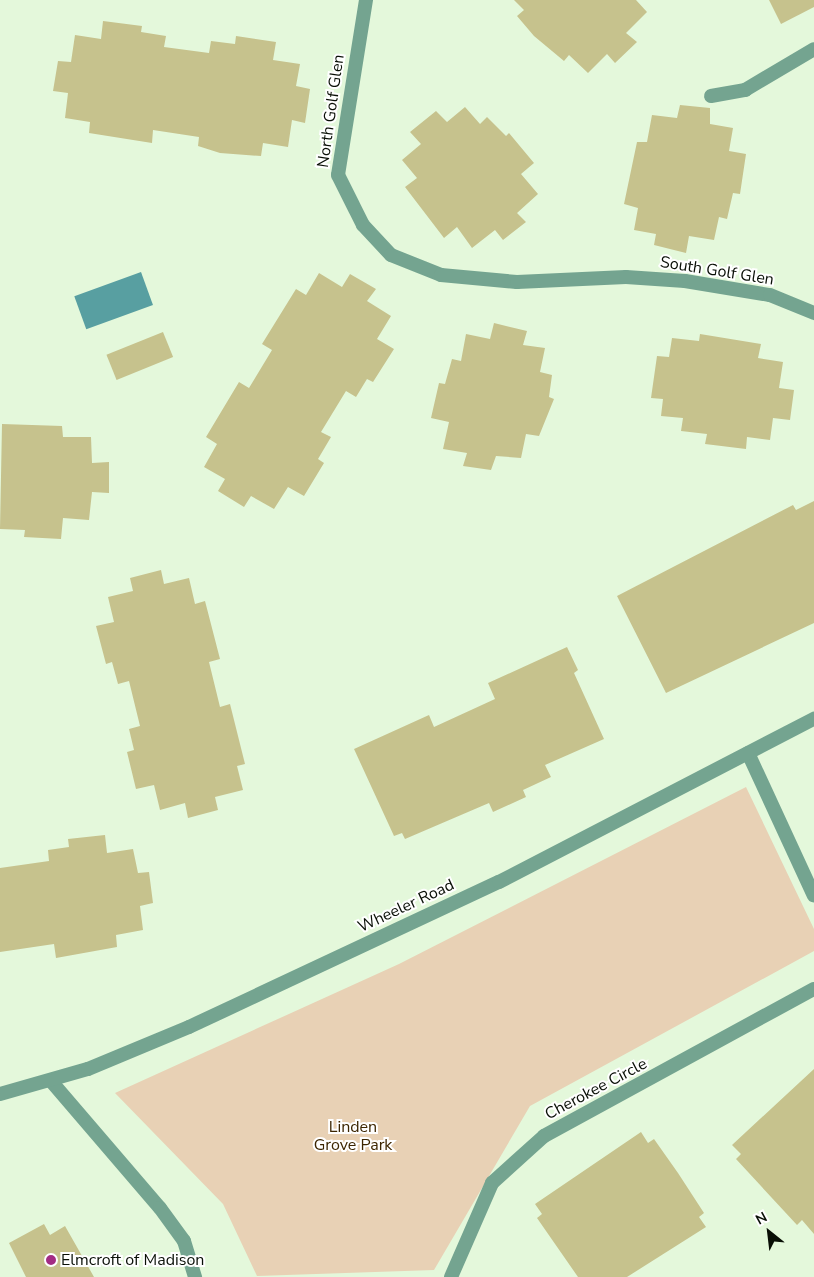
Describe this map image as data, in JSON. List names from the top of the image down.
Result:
{
  "streets": {
    "street": [
      "North Golf Glen",
      "South Golf Glen",
      "Wheeler Road",
      "Cherokee Circle"
    ]
  },
  "crossings": [
    ["North Golf Glen", "South Golf Glen"]
  ],
  "parks": ["Linden Grove Park"],
  "places": ["Elmcroft of Madison"],
  "north": "top left"
}
